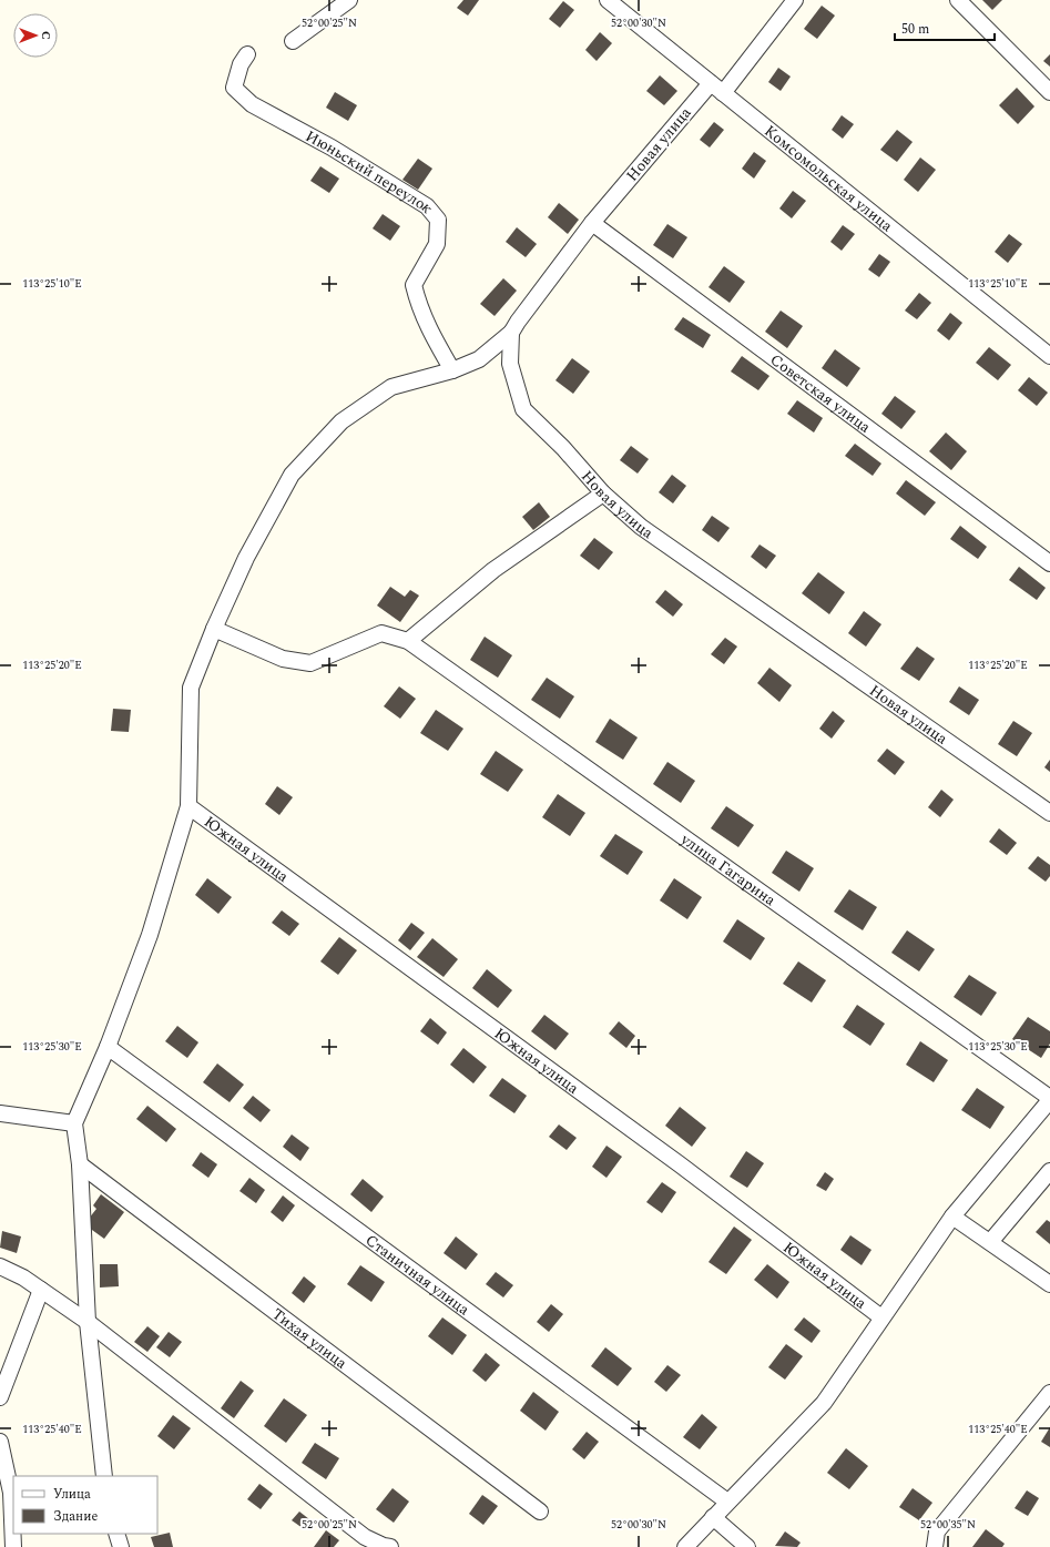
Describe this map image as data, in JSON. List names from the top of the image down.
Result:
{
  "streets": {
    "street": [
      "Новая улица",
      "Июньский переулок",
      "Комсомольская улица",
      "Советская улица",
      "Южная улица",
      "улица Гагарина",
      "Станичная улица",
      "Тихая улица"
    ]
  },
  "crossings": [
    ["Новая улица", "Комсомольская улица"],
    ["Новая улица", "Советская улица"]
  ],
  "legend": ["Улица", "Здание"],
  "scale_bar": "50 m",
  "north": "right",
  "coordinates": [
    "52°00'25\"N",
    "52°00'30\"N",
    "113°25'10\"E",
    "113°25'20\"E",
    "113°25'30\"E",
    "113°25'40\"E",
    "52°00'35\"N"
  ]
}
